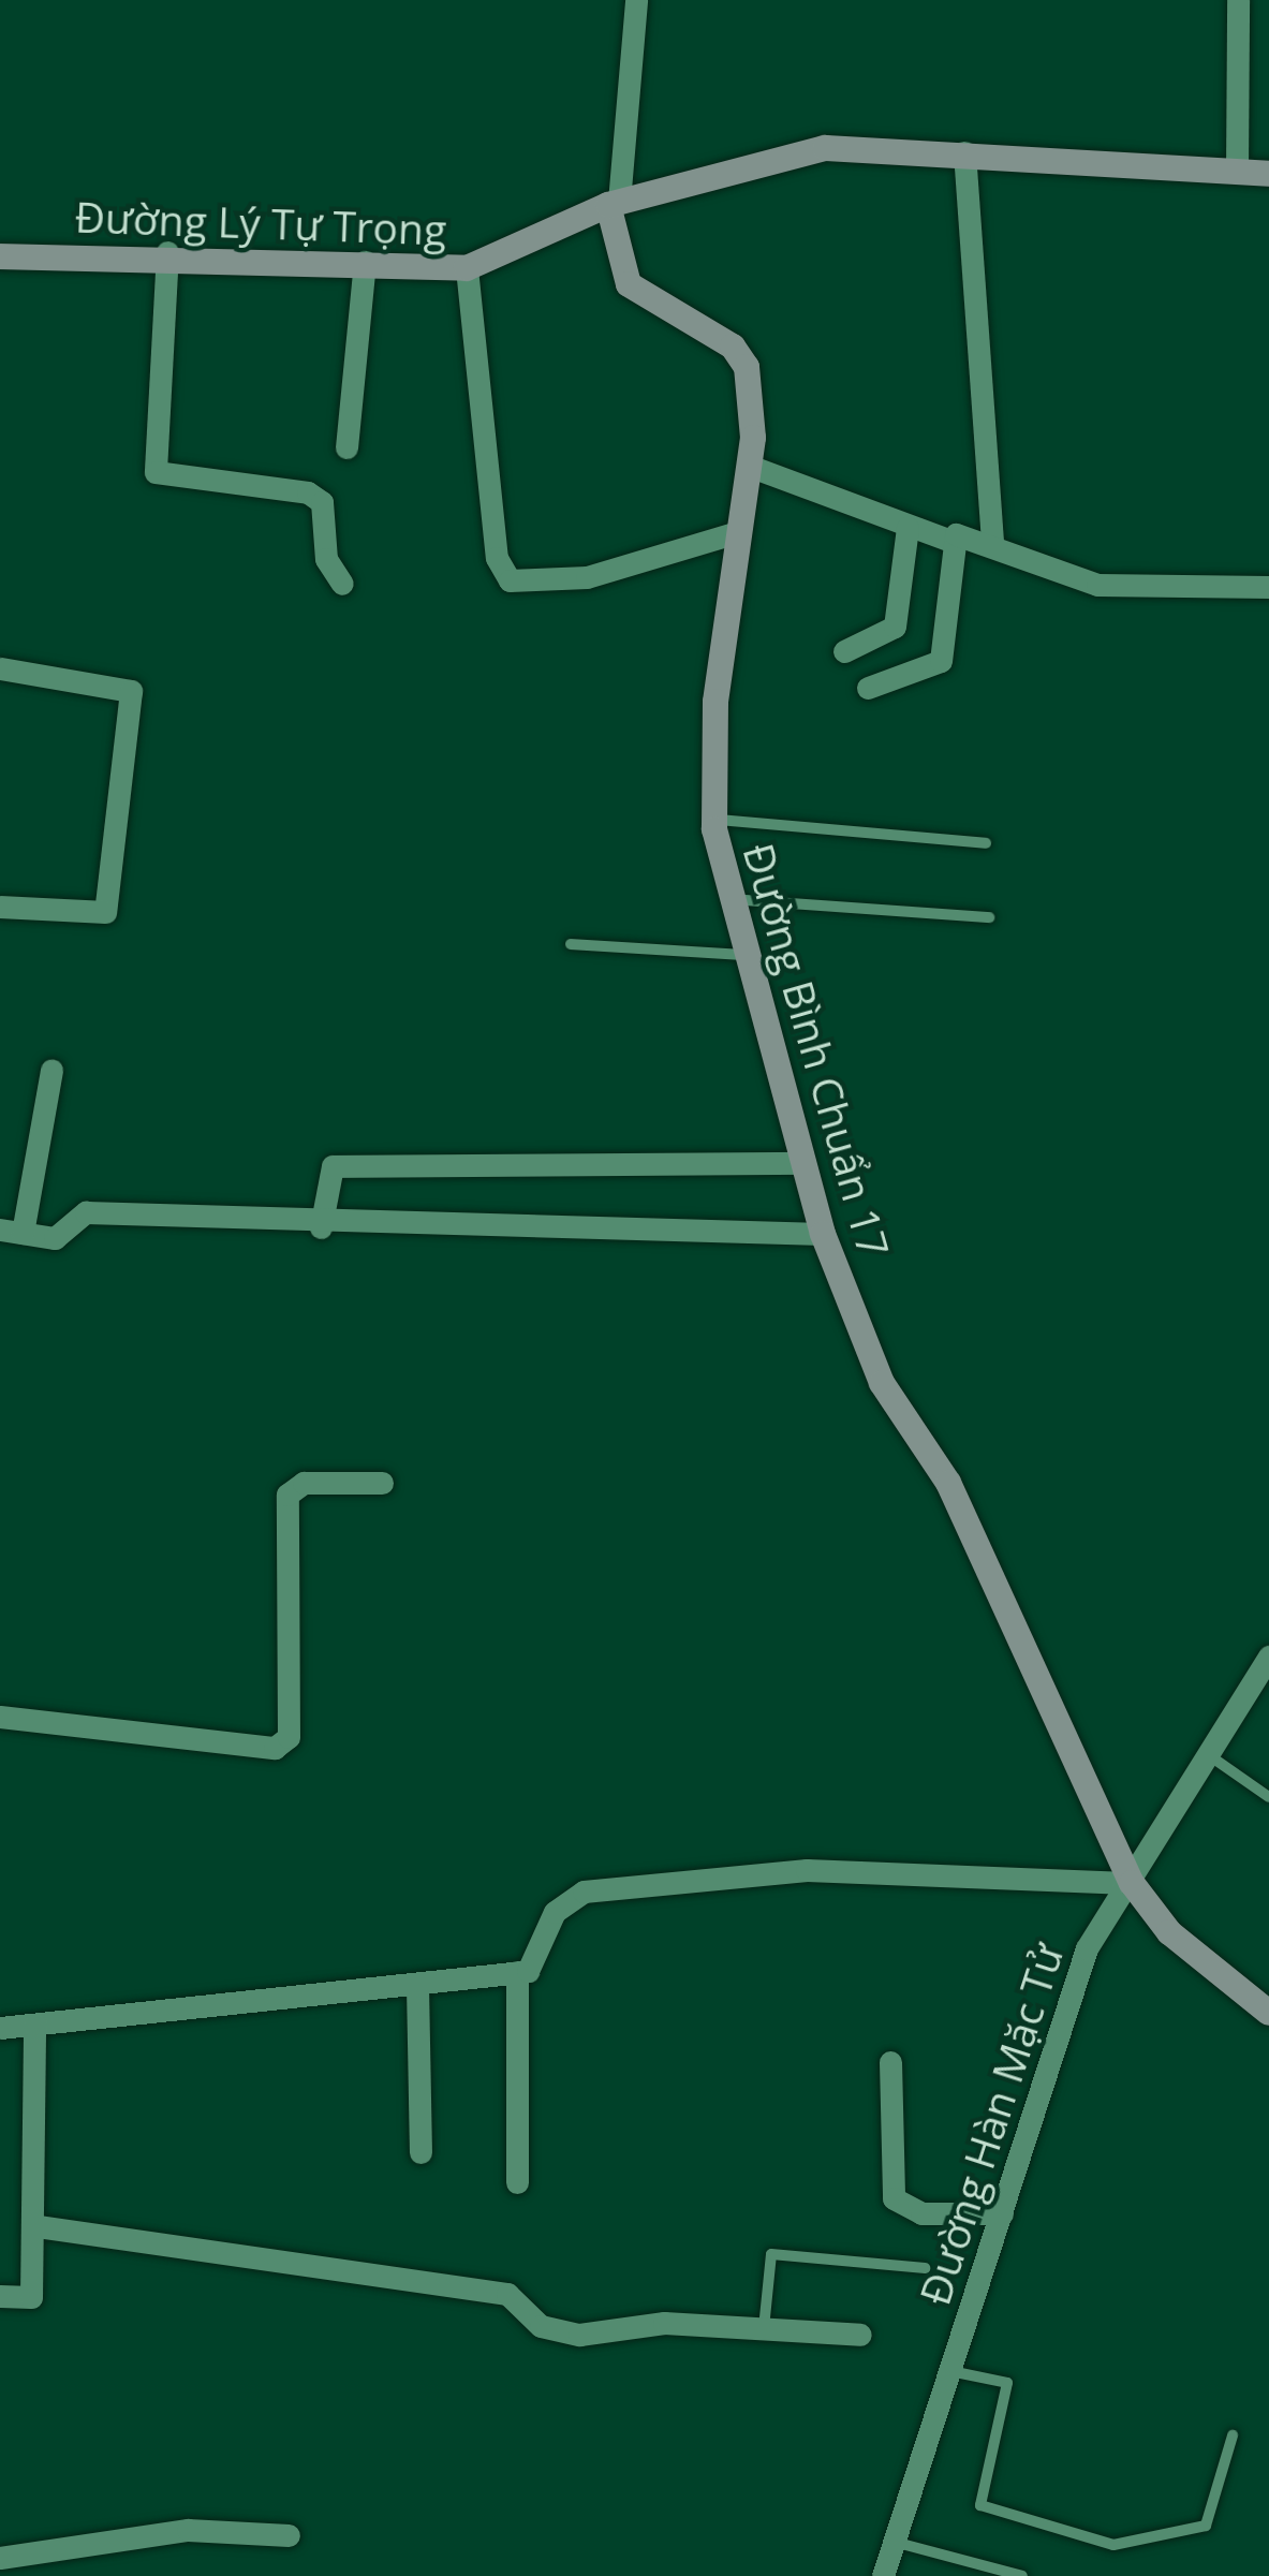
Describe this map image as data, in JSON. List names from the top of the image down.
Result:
{
  "streets": {
    "street": ["Đường Lý Tự Trọng", "Đường Bình Chuẩn 17", "Đường Hàn Mặc Tử"]
  },
  "crossings": [
    ["Đường Lý Tự Trọng", "Đường Bình Chuẩn 17"],
    ["Đường Bình Chuẩn 17", "Đường Hàn Mặc Tử"]
  ]
}
